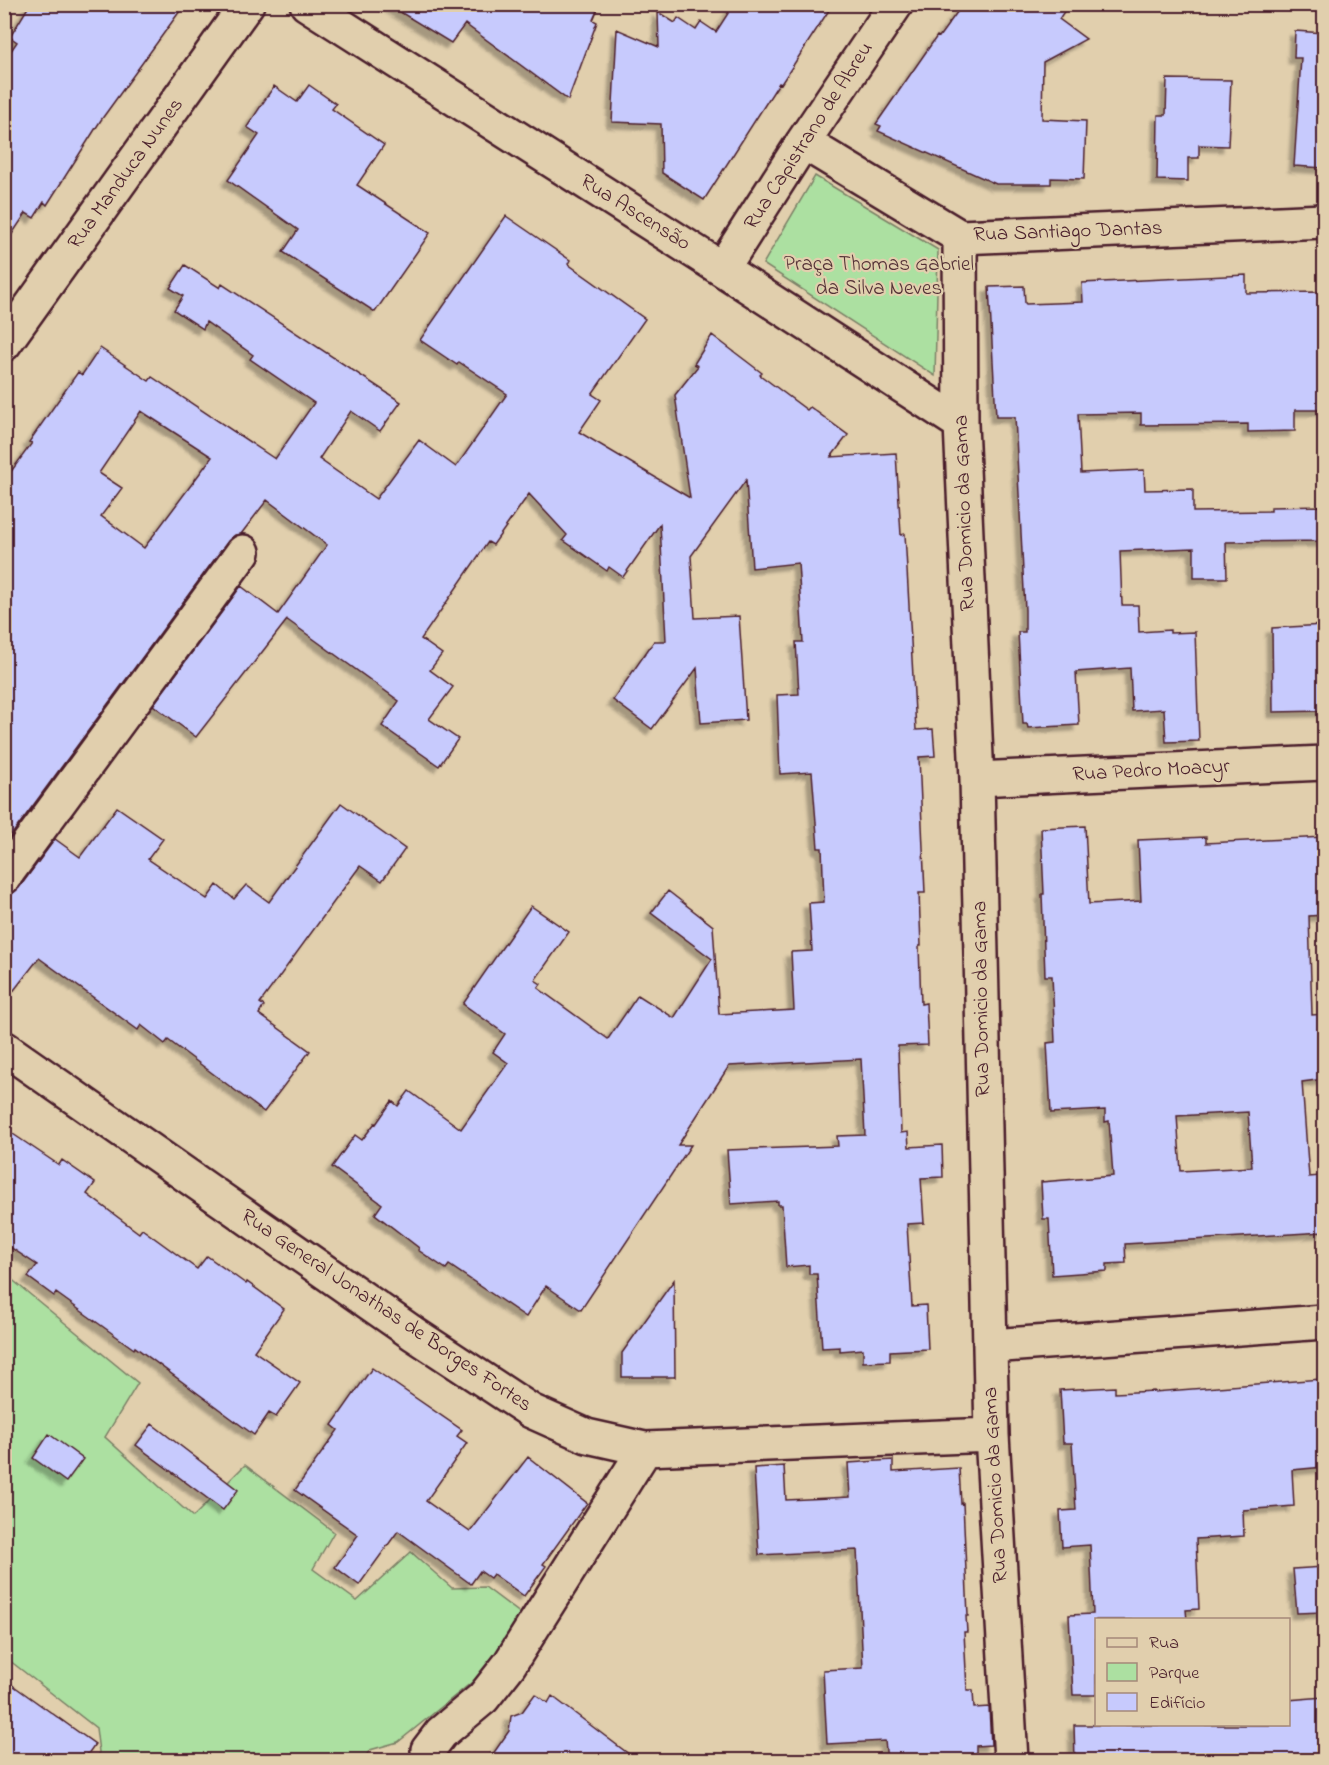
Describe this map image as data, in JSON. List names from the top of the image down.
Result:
{
  "streets": {
    "street": [
      "Rua Capistrano de Abreu",
      "Rua Manduca Nunes",
      "Rua Ascensão",
      "Rua Santiago Dantas",
      "Rua Domicio da Gama",
      "Rua Pedro Moacyr",
      "Rua General Jonathas de Borges Fortes"
    ]
  },
  "crossings": [
    ["Rua Capistrano de Abreu", "Rua Ascensão"],
    ["Rua Capistrano de Abreu", "Rua Santiago Dantas"],
    ["Rua Ascensão", "Rua Domicio da Gama"],
    ["Rua Santiago Dantas", "Rua Domicio da Gama"],
    ["Rua Domicio da Gama", "Rua Pedro Moacyr"],
    ["Rua Domicio da Gama", "Rua General Jonathas de Borges Fortes"]
  ],
  "parks": ["Praça Thomas Gabriel da Silva Neves"],
  "legend": ["Rua", "Parque", "Edifício"]
}
